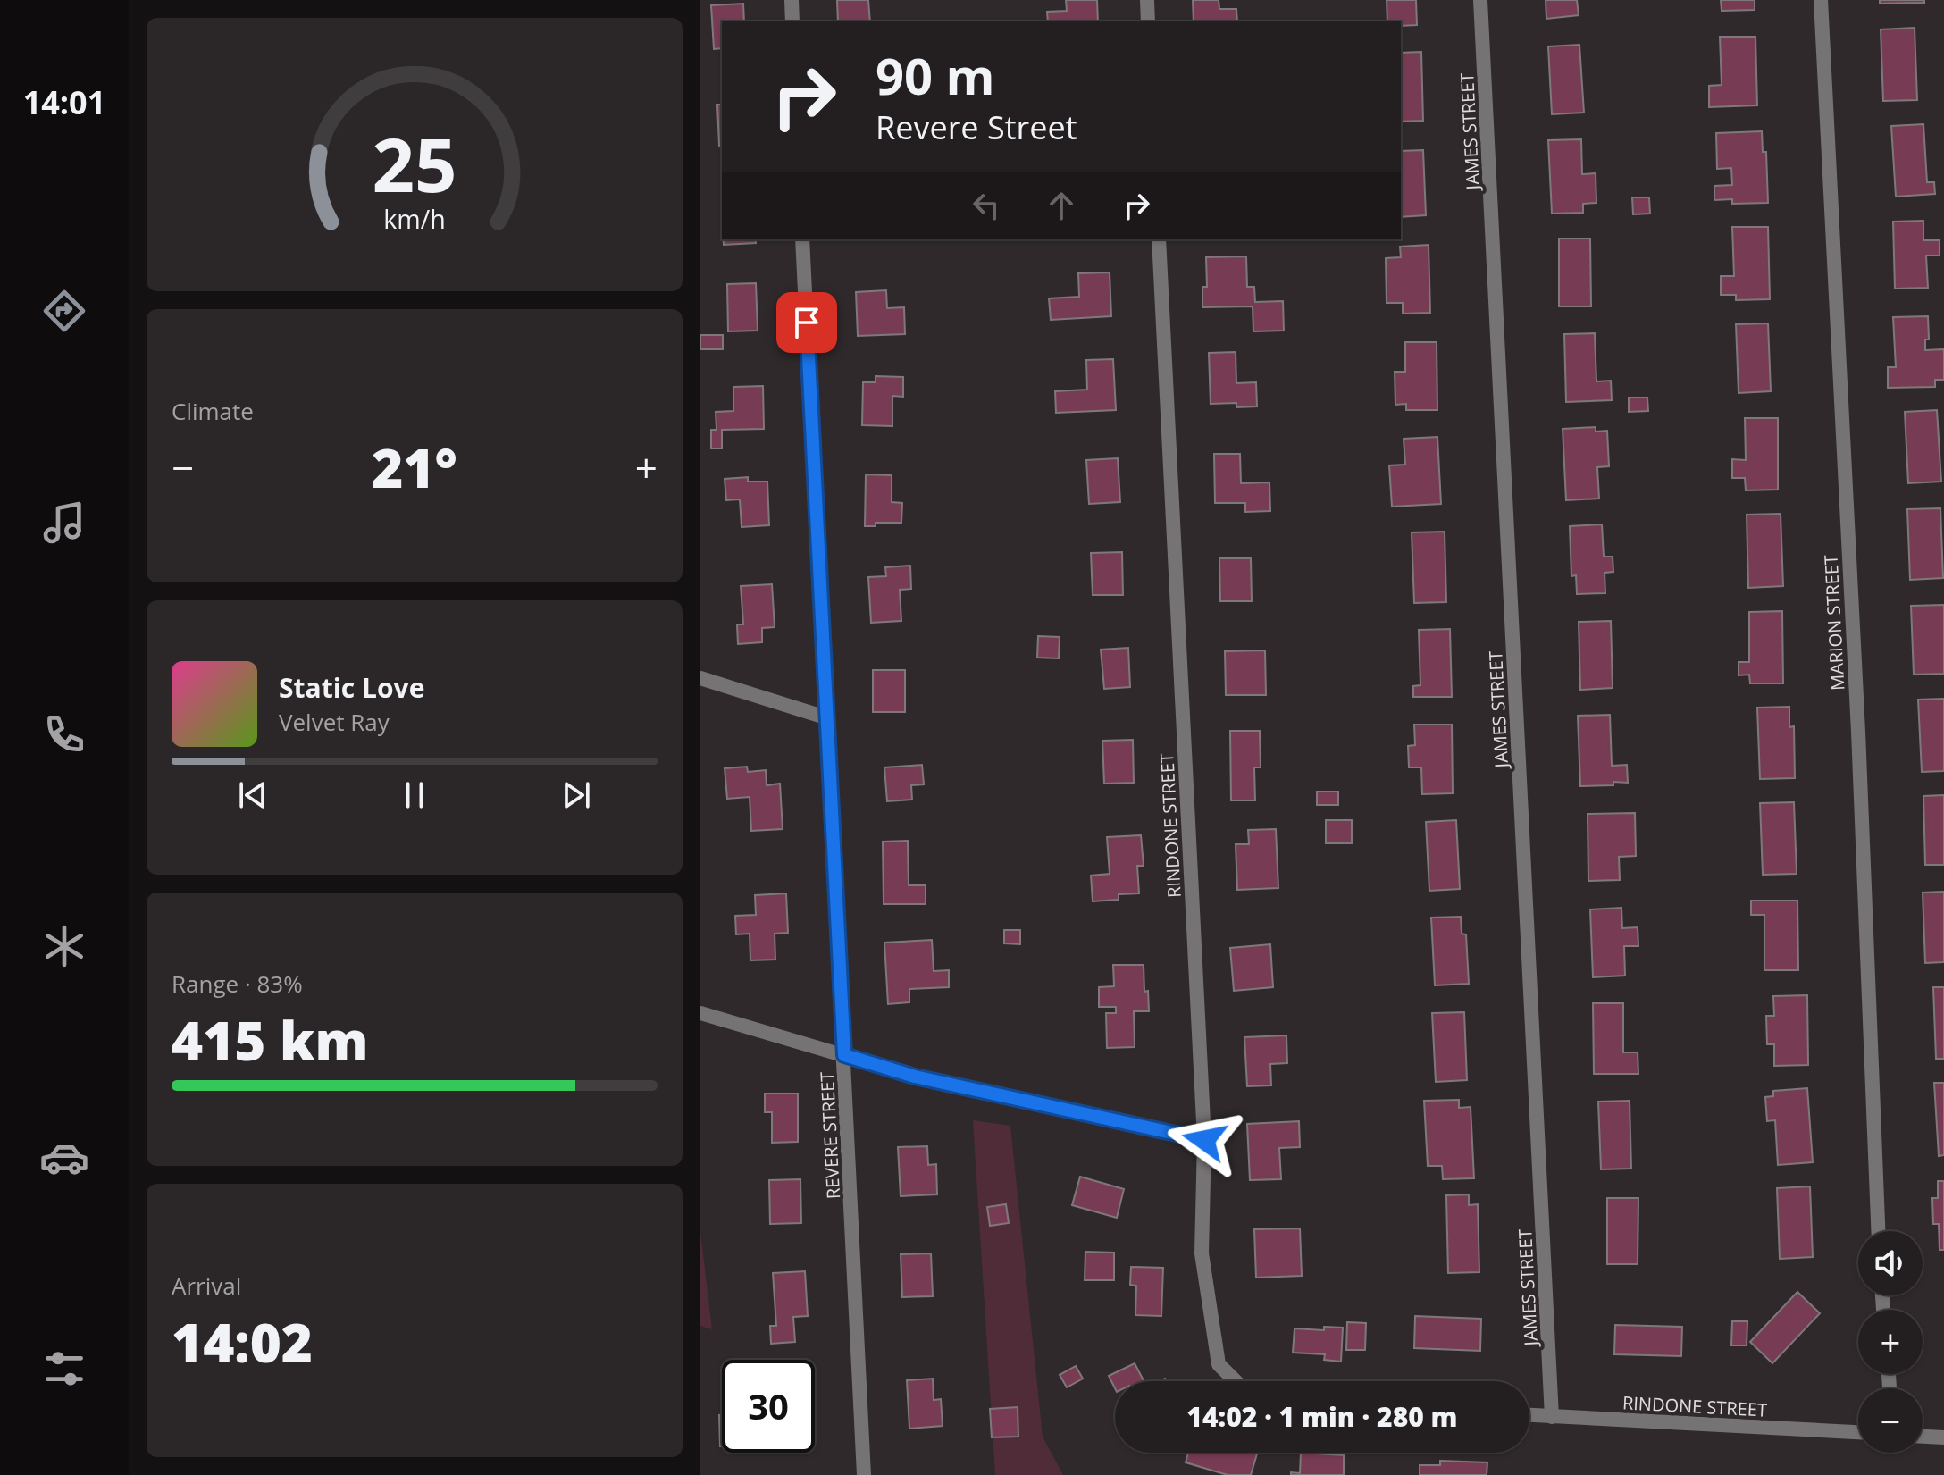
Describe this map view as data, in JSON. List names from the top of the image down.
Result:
{
  "streets": {
    "street": [
      "JAMES STREET",
      "MARION STREET",
      "RINDONE STREET",
      "REVERE STREET"
    ]
  },
  "crossings": [
    ["JAMES STREET", "RINDONE STREET"]
  ],
  "page": {
    "tabs": "14:01",
    "turn": ["90 m", "Revere Street"],
    "tile": [
      "Climate",
      ["Range · 83%", "415 km"],
      ["Arrival", "14:02"]
    ],
    "heat": ["−", "21°", "+"],
    "song": ["Static Love", "Velvet Ray"],
    "map_buttons": ["+", "−"],
    "limit": "30",
    "trip": "14:02 · 1 min · 280 m",
    "gauge": ["25", "km/h"]
  }
}
